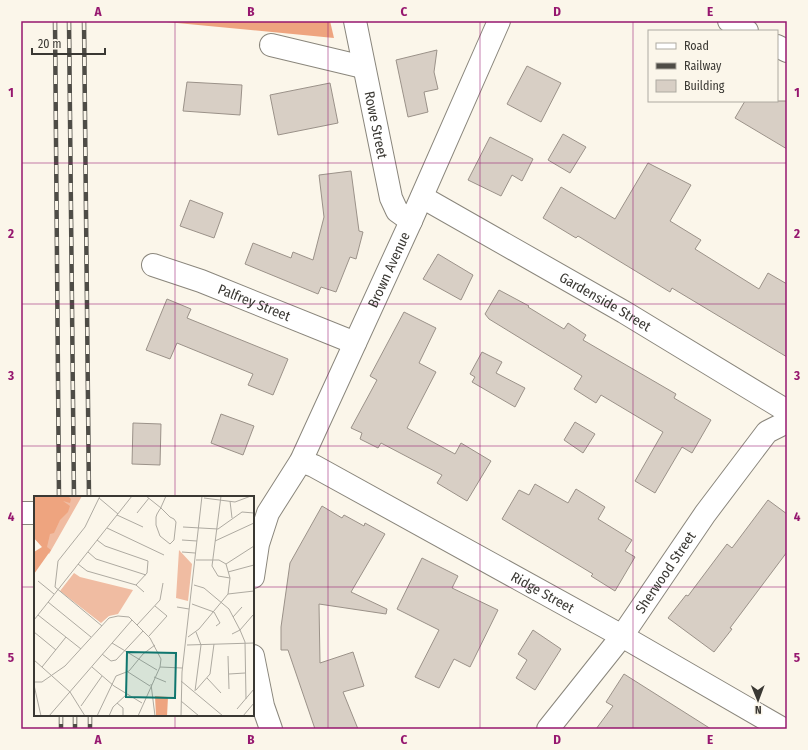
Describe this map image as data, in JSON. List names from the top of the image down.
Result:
{
  "streets": {
    "street": [
      "Rowe Street",
      "Brown Avenue",
      "Gardenside Street",
      "Palfrey Street",
      "Sherwood Street",
      "Ridge Street"
    ]
  },
  "crossings": [
    ["Rowe Street", "Brown Avenue"],
    ["Brown Avenue", "Gardenside Street"],
    ["Brown Avenue", "Palfrey Street"],
    ["Brown Avenue", "Ridge Street"],
    ["Sherwood Street", "Ridge Street"]
  ],
  "legend": ["Road", "Railway", "Building"],
  "scale_bar": "20 m",
  "north": "bottom",
  "grid": {
    "columns": [
      "A",
      "B",
      "C",
      "D",
      "E"
    ],
    "rows": [
      "1",
      "2",
      "3",
      "4",
      "5"
    ]
  }
}
